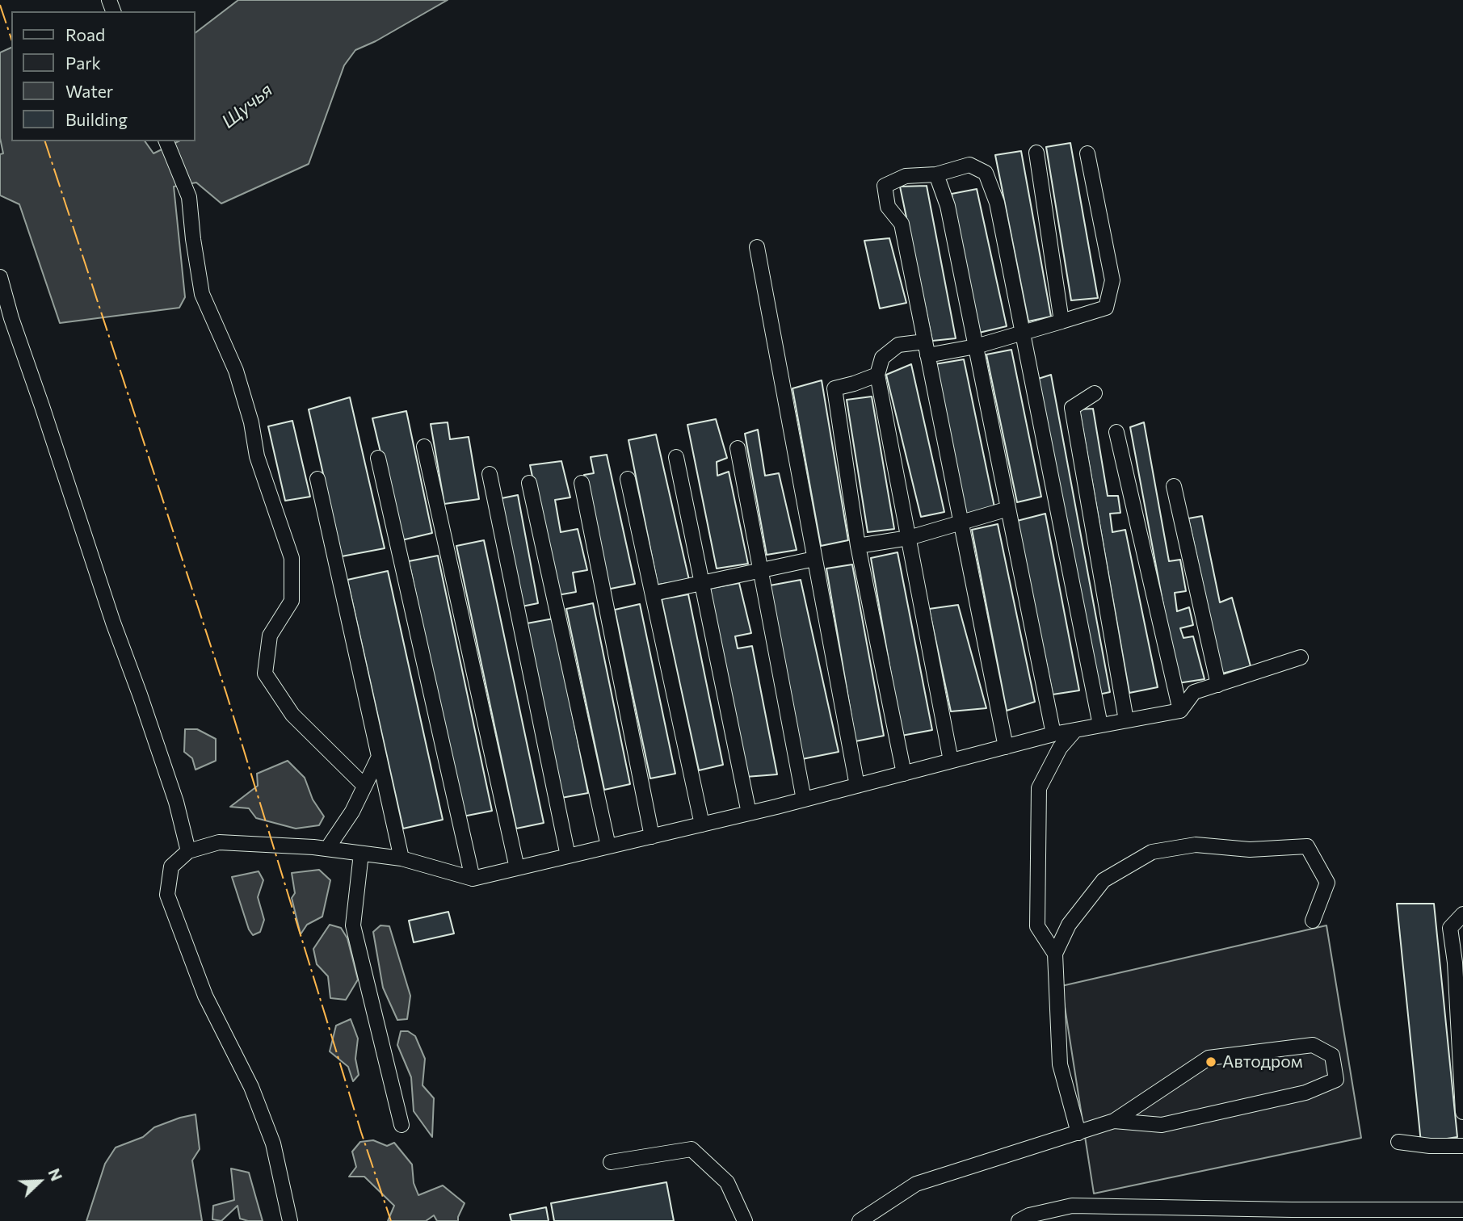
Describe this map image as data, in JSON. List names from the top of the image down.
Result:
{
  "water": ["Щучья"],
  "places": ["Автодром"],
  "legend": [
    "Road",
    "Park",
    "Water",
    "Building"
  ],
  "north": "top right"
}
